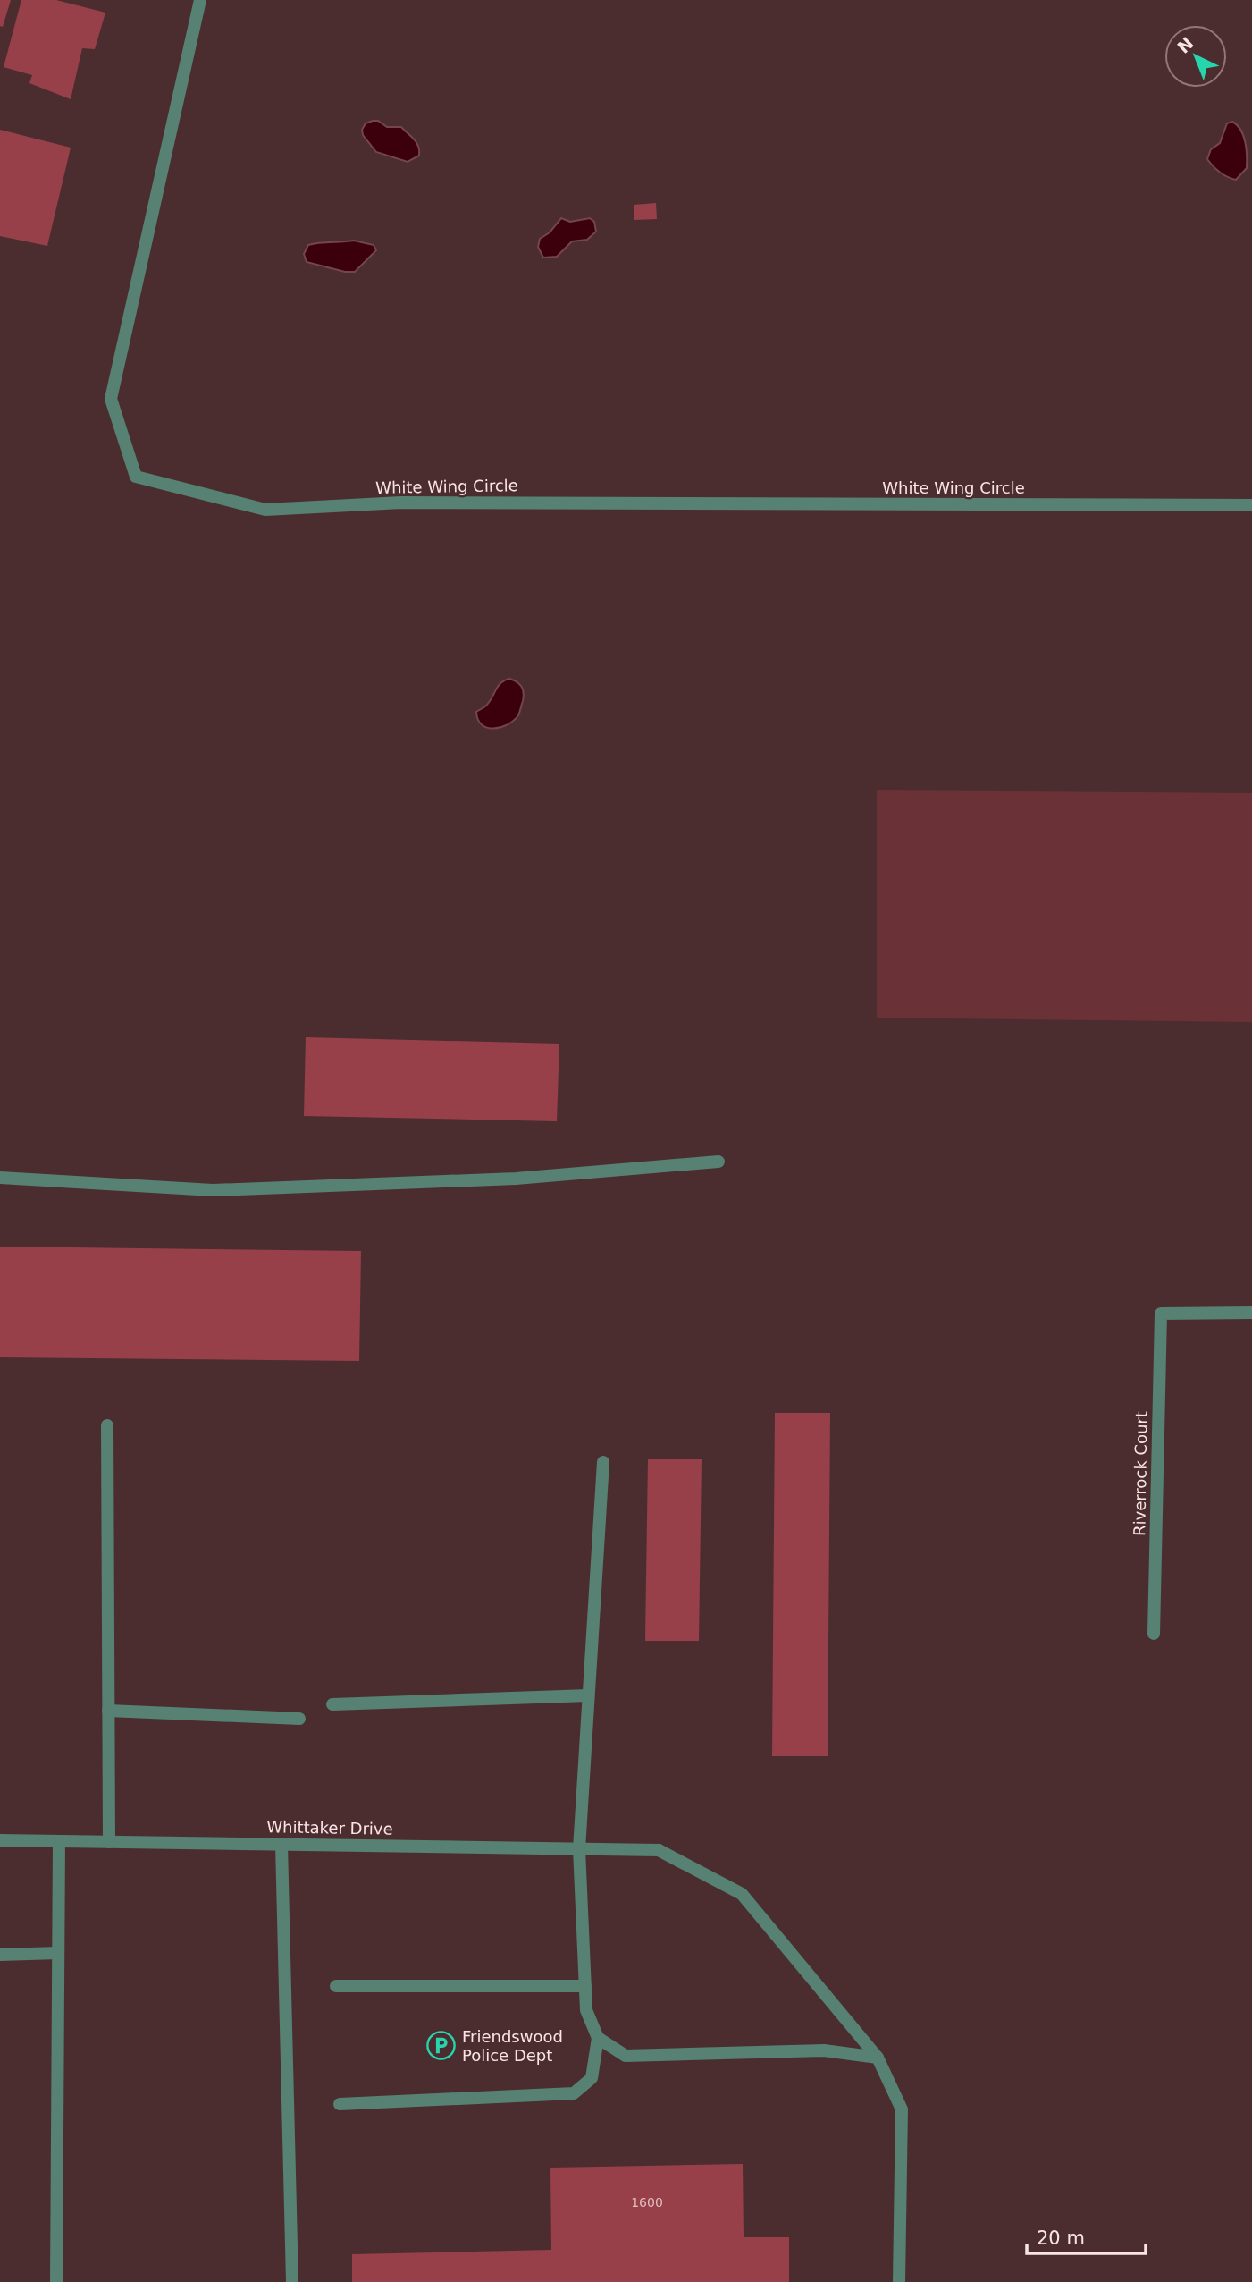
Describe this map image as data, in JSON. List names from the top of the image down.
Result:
{
  "streets": {
    "street": ["White Wing Circle", "Riverrock Court", "Whittaker Drive"]
  },
  "places": {
    "parking": ["Friendswood Police Dept"]
  },
  "house_numbers": ["1600"],
  "scale_bar": "20 m",
  "north": "top left"
}
